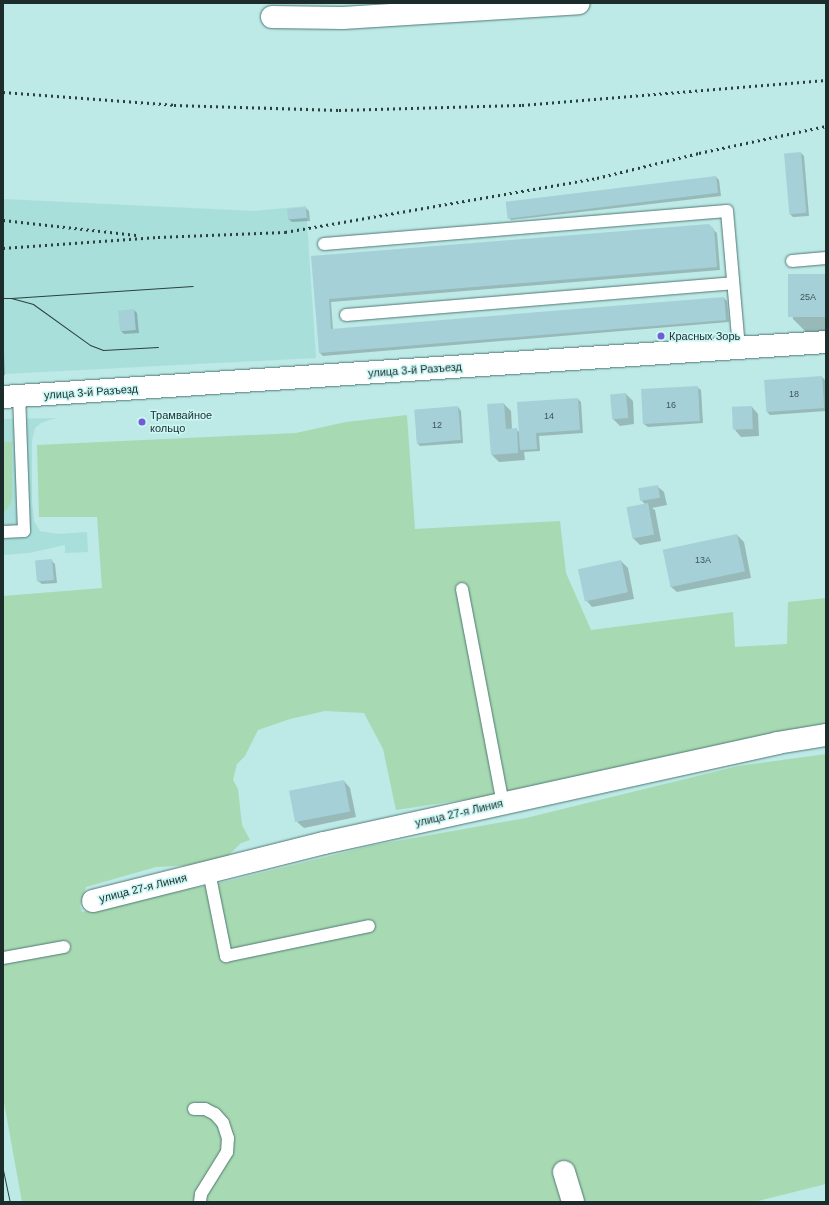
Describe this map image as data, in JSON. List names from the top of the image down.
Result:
{
  "streets": {
    "street": ["улица 3-й Разъезд", "улица 27-я Линия"]
  },
  "places": ["Красных Зорь", "Трамвайное кольцо"],
  "house_numbers": [
    "25А",
    "18",
    "16",
    "14",
    "12",
    "13А"
  ]
}
